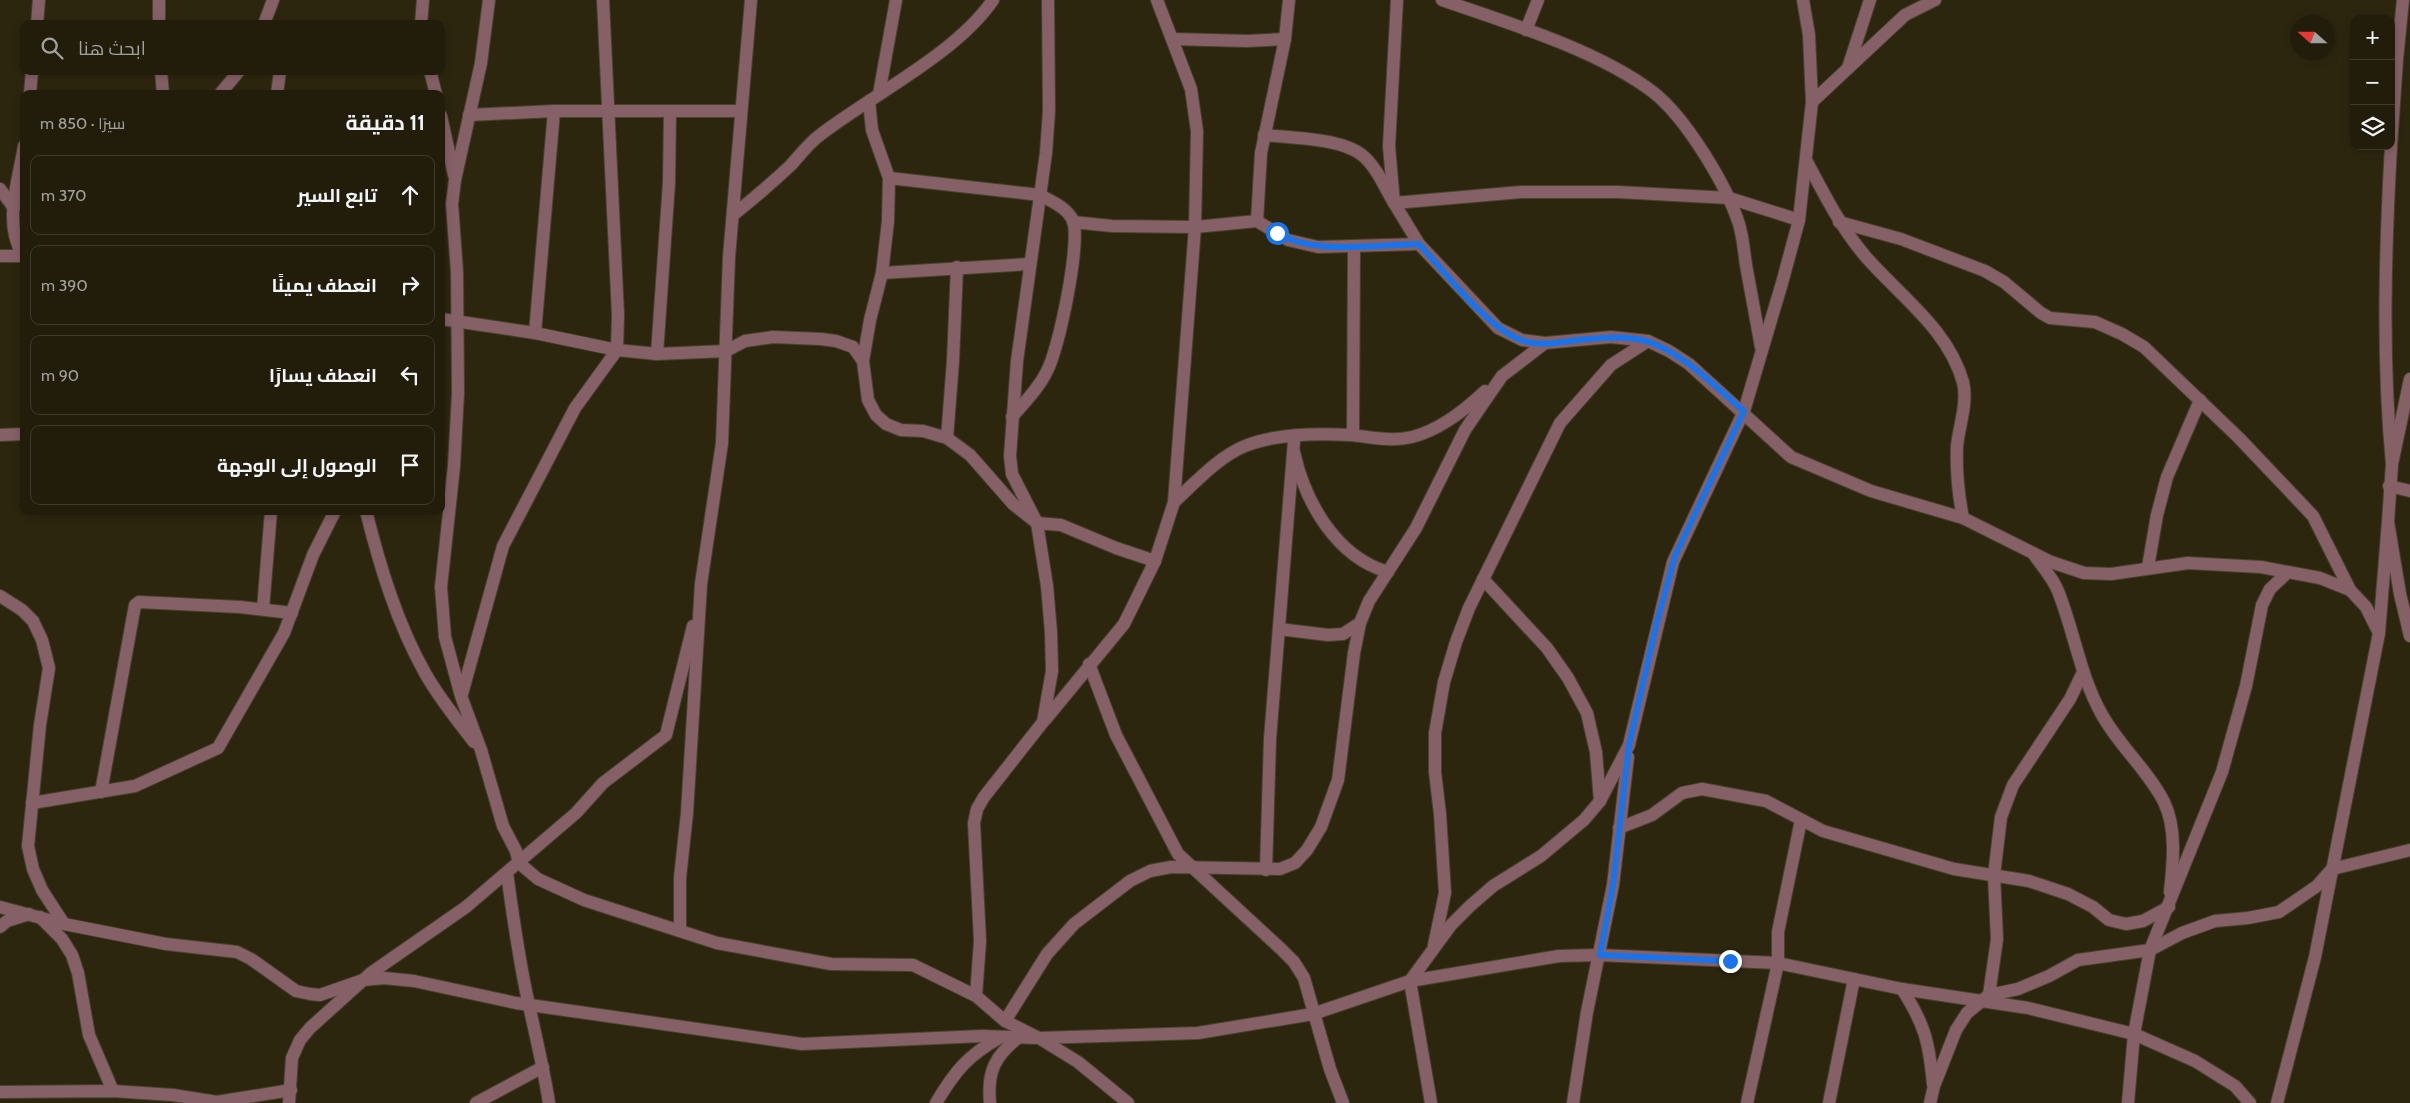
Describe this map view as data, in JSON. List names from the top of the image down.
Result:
{
  "north": "left",
  "page": {
    "map_buttons": ["+", "−"],
    "search": "ابحث هنا",
    "heading": ["11 دقيقة", "سيرًا · 850 m"],
    "list": [
      ["تابع السير", "370 m"],
      ["انعطف يمينًا", "390 m"],
      ["انعطف يسارًا", "90 m"],
      "الوصول إلى الوجهة"
    ]
  }
}
